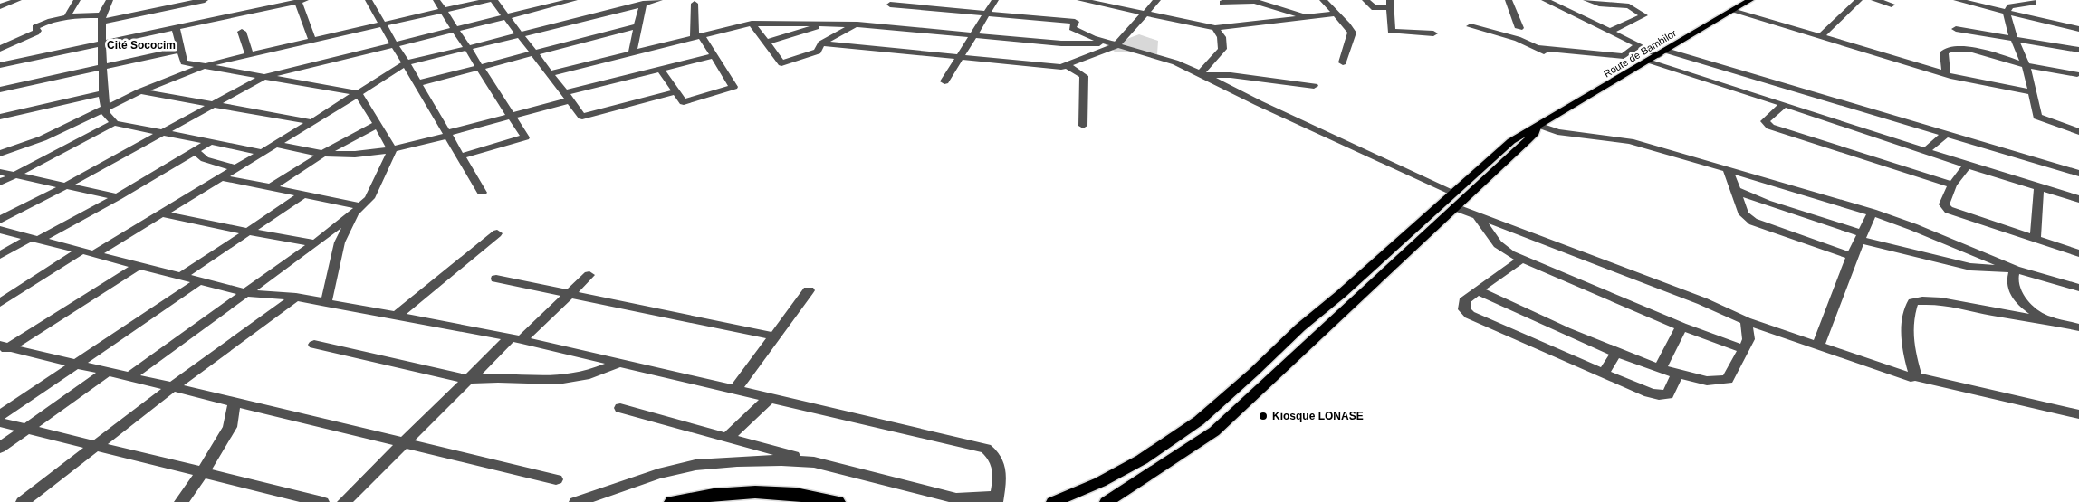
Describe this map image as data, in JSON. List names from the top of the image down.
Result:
{
  "streets": {
    "main road": ["Route de Bambilor"]
  },
  "districts": ["Cité Sococim"],
  "places": ["Kiosque LONASE"]
}
